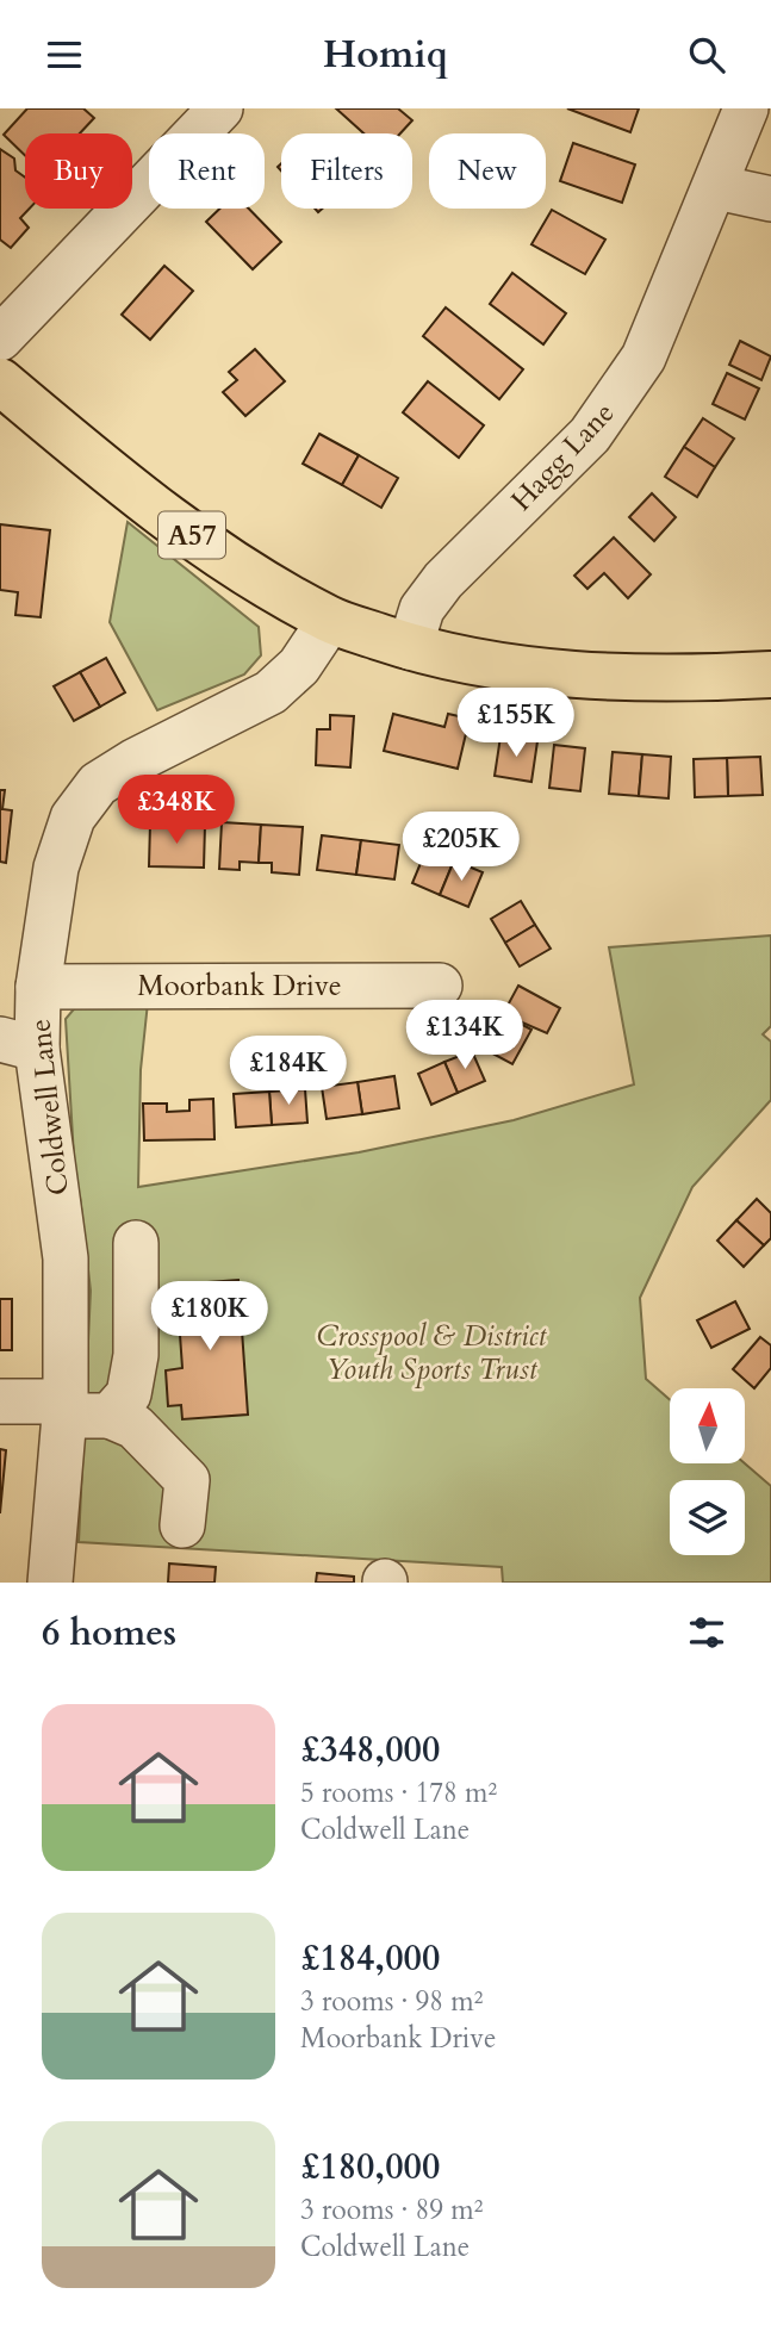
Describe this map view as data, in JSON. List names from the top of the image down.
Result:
{
  "streets": {
    "main road": ["A57"],
    "street": ["Hagg Lane", "Moorbank Drive", "Coldwell Lane"]
  },
  "crossings": [
    ["Hagg Lane", "A57"],
    ["A57", "Coldwell Lane"],
    ["Moorbank Drive", "Coldwell Lane"]
  ],
  "parks": ["Crosspool & District Youth Sports Trust"],
  "north": "top",
  "page": {
    "header": "Homiq",
    "chip": [
      "Buy",
      "Rent",
      "Filters",
      "New"
    ],
    "price": [
      "£155K",
      "£348K",
      "£205K",
      "£134K",
      "£184K",
      "£180K"
    ],
    "heading": "6 homes",
    "list": [
      {
        "name": "£348,000",
        "note": "5 rooms · 178 m² · Coldwell Lane"
      },
      {
        "name": "£184,000",
        "note": "3 rooms · 98 m² · Moorbank Drive"
      },
      {
        "name": "£180,000",
        "note": "3 rooms · 89 m² · Coldwell Lane"
      }
    ]
  }
}
